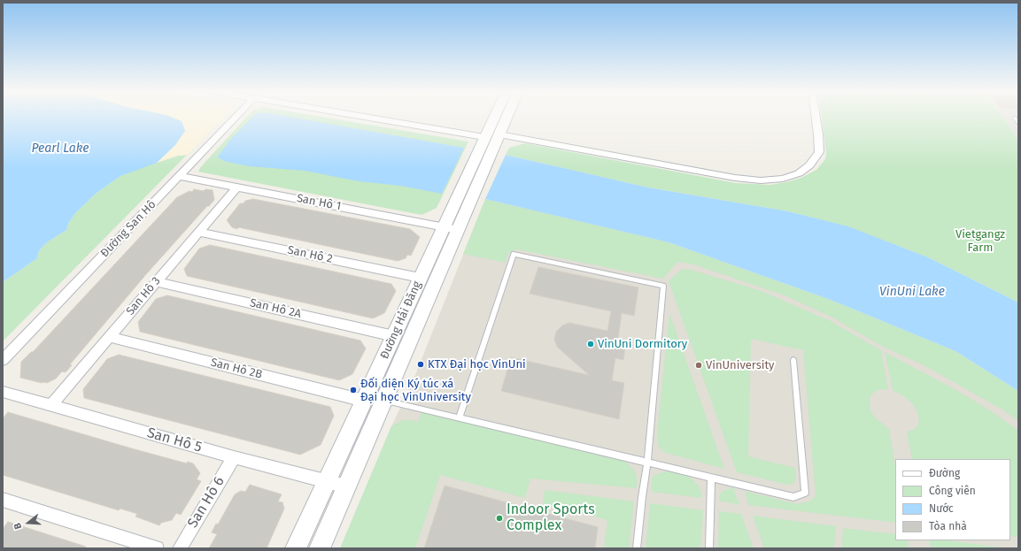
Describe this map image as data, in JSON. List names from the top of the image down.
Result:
{
  "streets": {
    "street": [
      "San Hô 1",
      "Đường San Hô",
      "San Hô 2",
      "San Hô 3",
      "San Hô 2A",
      "Đường Hải Đăng",
      "San Hô 2B",
      "San Hô 5",
      "San Hô 6"
    ]
  },
  "crossings": [
    ["San Hô 1", "Đường San Hô"],
    ["San Hô 1", "San Hô 3"],
    ["San Hô 1", "Đường Hải Đăng"],
    ["San Hô 2", "San Hô 3"],
    ["San Hô 2", "Đường Hải Đăng"],
    ["San Hô 3", "San Hô 2A"],
    ["San Hô 3", "San Hô 2B"],
    ["San Hô 3", "San Hô 5"],
    ["San Hô 2A", "Đường Hải Đăng"],
    ["Đường Hải Đăng", "San Hô 2B"],
    ["Đường Hải Đăng", "San Hô 5"],
    ["San Hô 5", "San Hô 6"]
  ],
  "water": ["Pearl Lake", "VinUni Lake"],
  "parks": ["Vietgangz Farm"],
  "places": [
    "VinUni Dormitory",
    "KTX Đại học VinUni",
    "VinUniversity",
    "Đối diện Ký túc xá Đại học VinUniversity",
    "Indoor Sports Complex"
  ],
  "legend": [
    "Đường",
    "Công viên",
    "Nước",
    "Tòa nhà"
  ],
  "north": "left"
}
